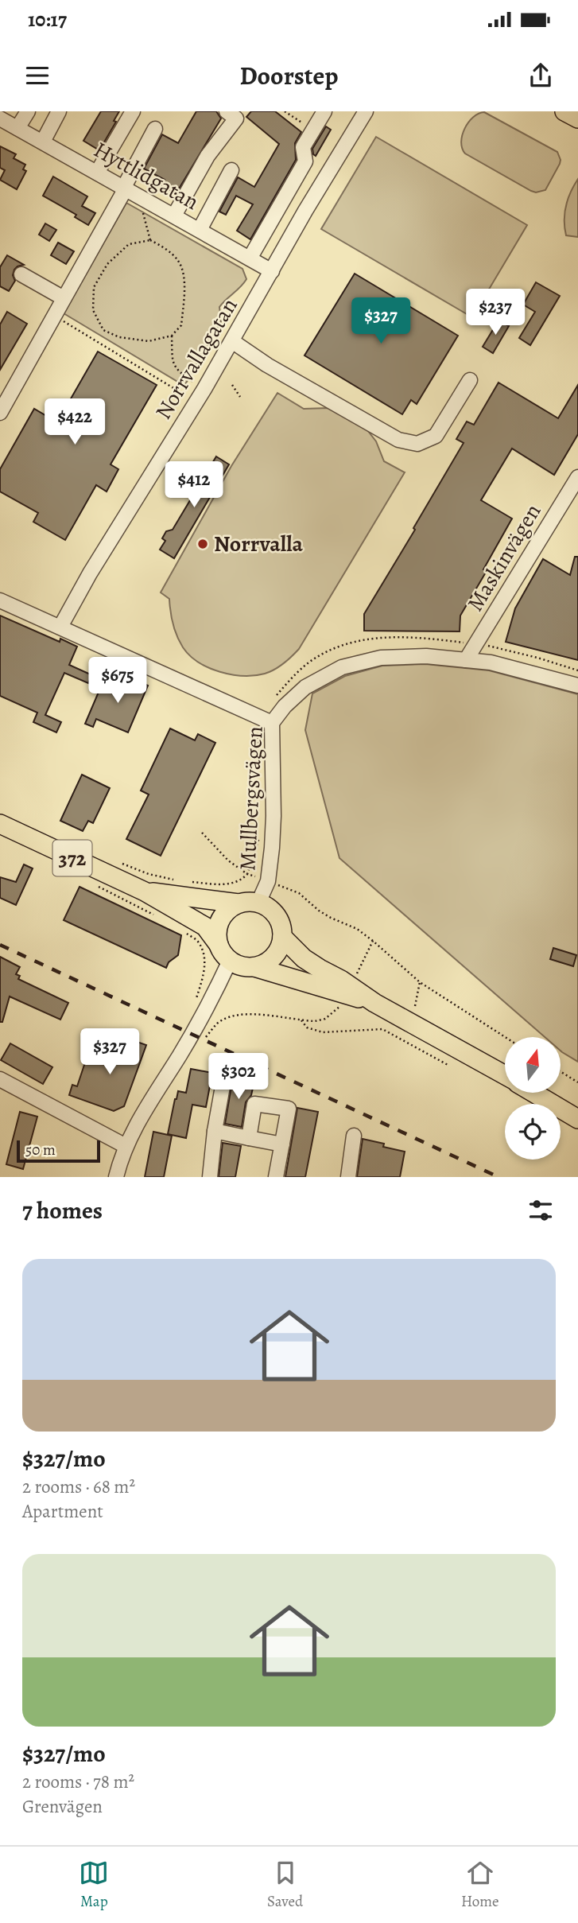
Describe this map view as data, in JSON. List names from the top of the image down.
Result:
{
  "streets": {
    "main road": ["372"],
    "street": [
      "Hyttlidgatan",
      "Norrvallagatan",
      "Maskinvägen",
      "Mullbergsvägen"
    ]
  },
  "crossings": [
    ["Hyttlidgatan", "Norrvallagatan"],
    ["Maskinvägen", "Mullbergsvägen"],
    ["Mullbergsvägen", "372"]
  ],
  "places": ["Norrvalla"],
  "scale_bar": "50 m",
  "north": "top",
  "page": {
    "status": "10:17",
    "header": "Doorstep",
    "price": [
      "$237",
      "$327",
      "$422",
      "$412",
      "$675",
      "$327",
      "$302"
    ],
    "scale": "50 m",
    "heading": "7 homes",
    "list": [
      {
        "name": "$327/mo",
        "note": "2 rooms · 68 m² · Apartment"
      },
      {
        "name": "$327/mo",
        "note": "2 rooms · 78 m² · Grenvägen"
      }
    ],
    "tabs": ["Map", "Saved", "Home"]
  }
}
